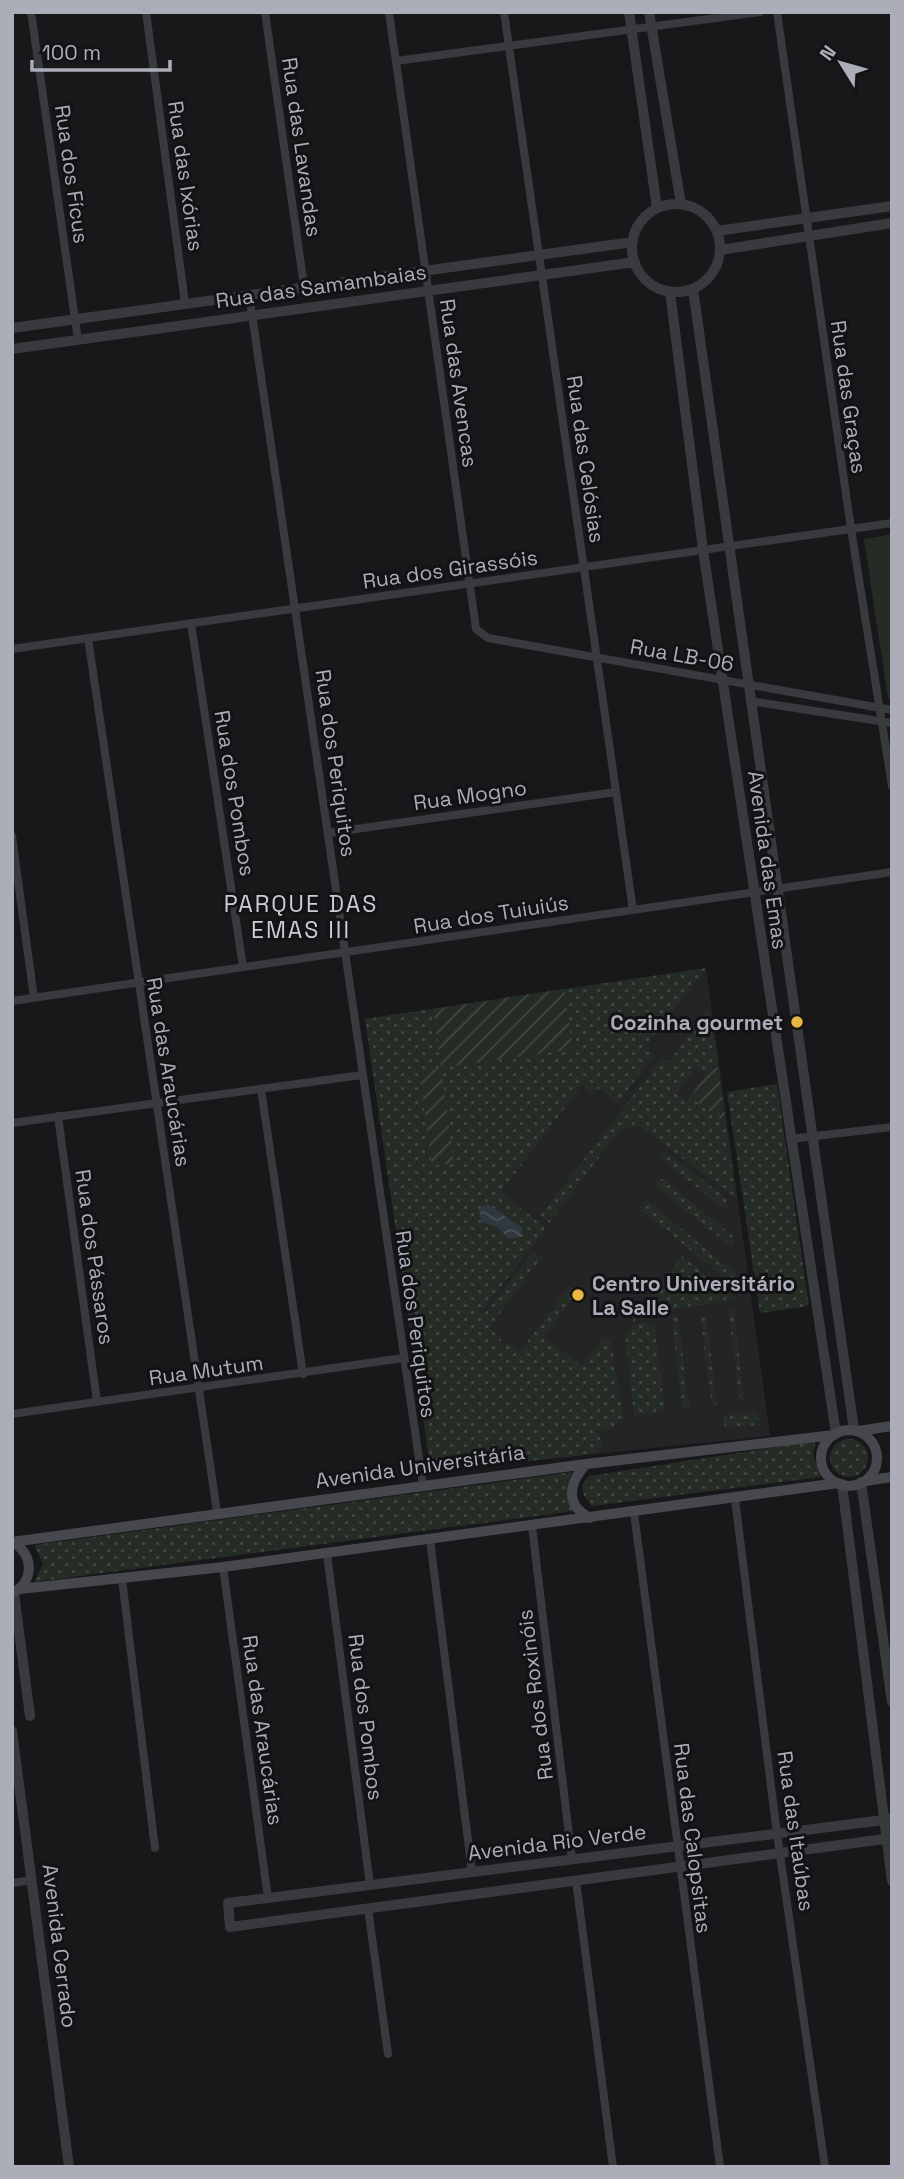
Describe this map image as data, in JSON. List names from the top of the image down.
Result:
{
  "streets": {
    "main road": ["Avenida Universitária"],
    "street": [
      "Rua das Lavandas",
      "Rua dos Fícus",
      "Rua das Ixórias",
      "Rua das Samambaias",
      "Rua das Avencas",
      "Rua das Graças",
      "Rua das Celósias",
      "Rua dos Girassóis",
      "Rua LB-06",
      "Rua dos Periquitos",
      "Rua dos Pombos",
      "Rua Mogno",
      "Avenida das Emas",
      "Rua dos Tuiuiús",
      "Rua das Araucárias",
      "Rua dos Pássaros",
      "Rua Mutum",
      "Rua dos Roxinóis",
      "Rua das Itaúbas",
      "Rua das Calopsitas",
      "Avenida Rio Verde",
      "Avenida Cerrado"
    ]
  },
  "crossings": [
    ["Rua das Lavandas", "Rua das Samambaias"],
    ["Rua dos Fícus", "Rua das Samambaias"],
    ["Rua das Ixórias", "Rua das Samambaias"],
    ["Rua das Samambaias", "Rua das Avencas"],
    ["Rua das Samambaias", "Rua das Celósias"],
    ["Rua das Samambaias", "Rua dos Periquitos"],
    ["Rua das Samambaias", "Avenida das Emas"],
    ["Rua das Avencas", "Rua dos Girassóis"],
    ["Rua das Avencas", "Rua LB-06"],
    ["Rua das Graças", "Rua dos Girassóis"],
    ["Rua das Graças", "Rua LB-06"],
    ["Rua das Celósias", "Rua dos Girassóis"],
    ["Rua das Celósias", "Rua LB-06"],
    ["Rua das Celósias", "Rua Mogno"],
    ["Rua das Celósias", "Rua dos Tuiuiús"],
    ["Rua dos Girassóis", "Rua dos Periquitos"],
    ["Rua dos Girassóis", "Rua dos Pombos"],
    ["Rua dos Girassóis", "Avenida das Emas"],
    ["Rua dos Girassóis", "Rua das Araucárias"],
    ["Rua LB-06", "Avenida das Emas"],
    ["Rua dos Periquitos", "Rua Mogno"],
    ["Rua dos Periquitos", "Rua dos Tuiuiús"],
    ["Rua dos Periquitos", "Rua Mutum"],
    ["Rua dos Periquitos", "Avenida Universitária"],
    ["Rua dos Pombos", "Rua dos Tuiuiús"],
    ["Rua dos Pombos", "Avenida Rio Verde"],
    ["Avenida das Emas", "Rua dos Tuiuiús"],
    ["Avenida das Emas", "Avenida Universitária"],
    ["Rua dos Tuiuiús", "Rua das Araucárias"],
    ["Rua das Araucárias", "Rua Mutum"],
    ["Rua das Araucárias", "Avenida Universitária"],
    ["Rua das Araucárias", "Avenida Rio Verde"],
    ["Rua dos Pássaros", "Rua Mutum"],
    ["Rua dos Roxinóis", "Avenida Rio Verde"],
    ["Rua das Itaúbas", "Avenida Rio Verde"],
    ["Rua das Calopsitas", "Avenida Rio Verde"]
  ],
  "districts": ["PARQUE DAS EMAS III"],
  "places": ["Cozinha gourmet", "Centro Universitário La Salle"],
  "scale_bar": "100 m",
  "north": "top left"
}
